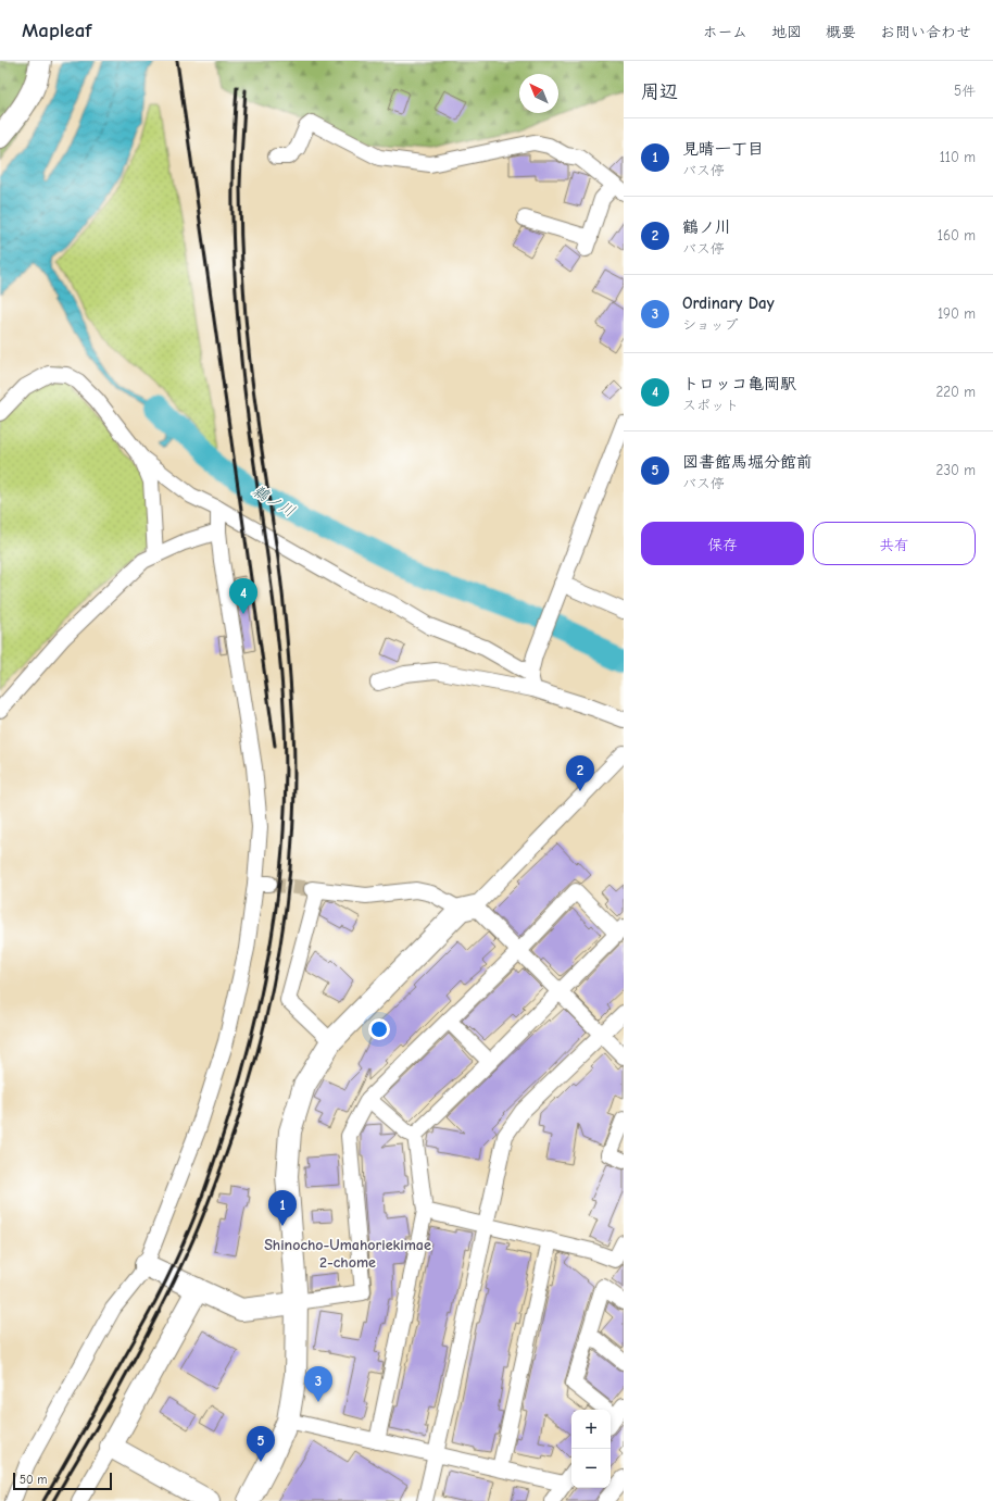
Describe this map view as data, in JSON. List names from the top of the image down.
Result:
{
  "districts": ["Shinocho-Umahoriekimae 2-chome"],
  "water": ["鵜ノ川"],
  "scale_bar": "50 m",
  "north": "top left",
  "page": {
    "header": "Mapleaf",
    "nav": [
      "ホーム",
      "地図",
      "概要",
      "お問い合わせ"
    ],
    "heading": ["周辺", "5件"],
    "list": [
      {
        "mark": "1",
        "name": "見晴一丁目",
        "note": "バス停",
        "value": "110 m"
      },
      {
        "mark": "2",
        "name": "鶴ノ川",
        "note": "バス停",
        "value": "160 m"
      },
      {
        "mark": "3",
        "name": "Ordinary Day",
        "note": "ショップ",
        "value": "190 m"
      },
      {
        "mark": "4",
        "name": "トロッコ亀岡駅",
        "note": "スポット",
        "value": "220 m"
      },
      {
        "mark": "5",
        "name": "図書館馬堀分館前",
        "note": "バス停",
        "value": "230 m"
      }
    ],
    "buttons": ["保存", "共有"],
    "pins": [
      "4",
      "2",
      "1",
      "3",
      "5"
    ],
    "map_buttons": ["+", "−"],
    "scale": "50 m"
  }
}
